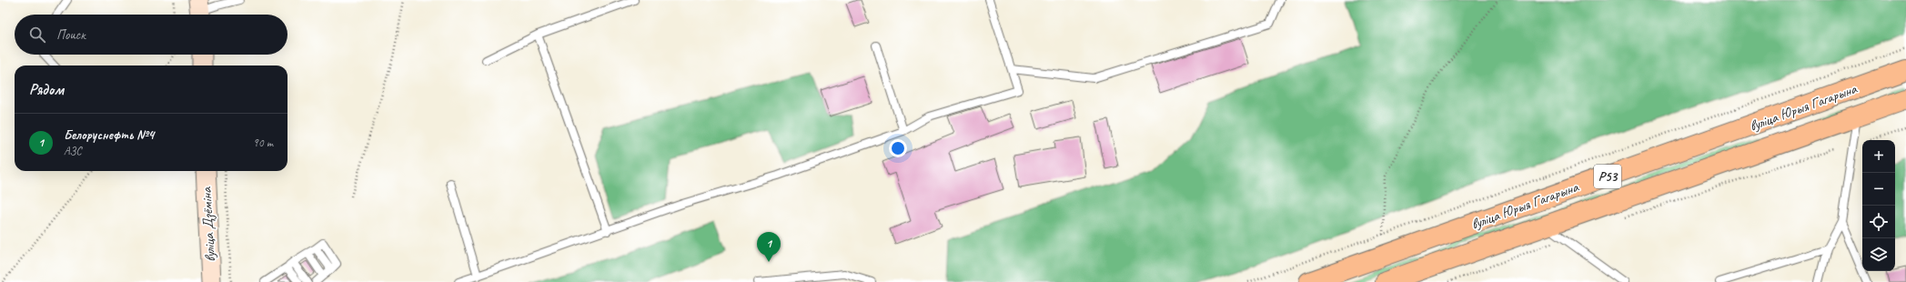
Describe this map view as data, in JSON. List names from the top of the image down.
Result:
{
  "streets": {
    "main road": ["вуліца Юрыя Гагарына", "Р53", "вуліца Дзёміна"]
  },
  "page": {
    "search": "Поиск",
    "heading": "Рядом",
    "list": [
      {
        "mark": "1",
        "name": "Белоруснефть №4",
        "note": "АЗС",
        "value": "90 m"
      }
    ],
    "map_buttons": ["+", "−"],
    "pins": "1"
  }
}
